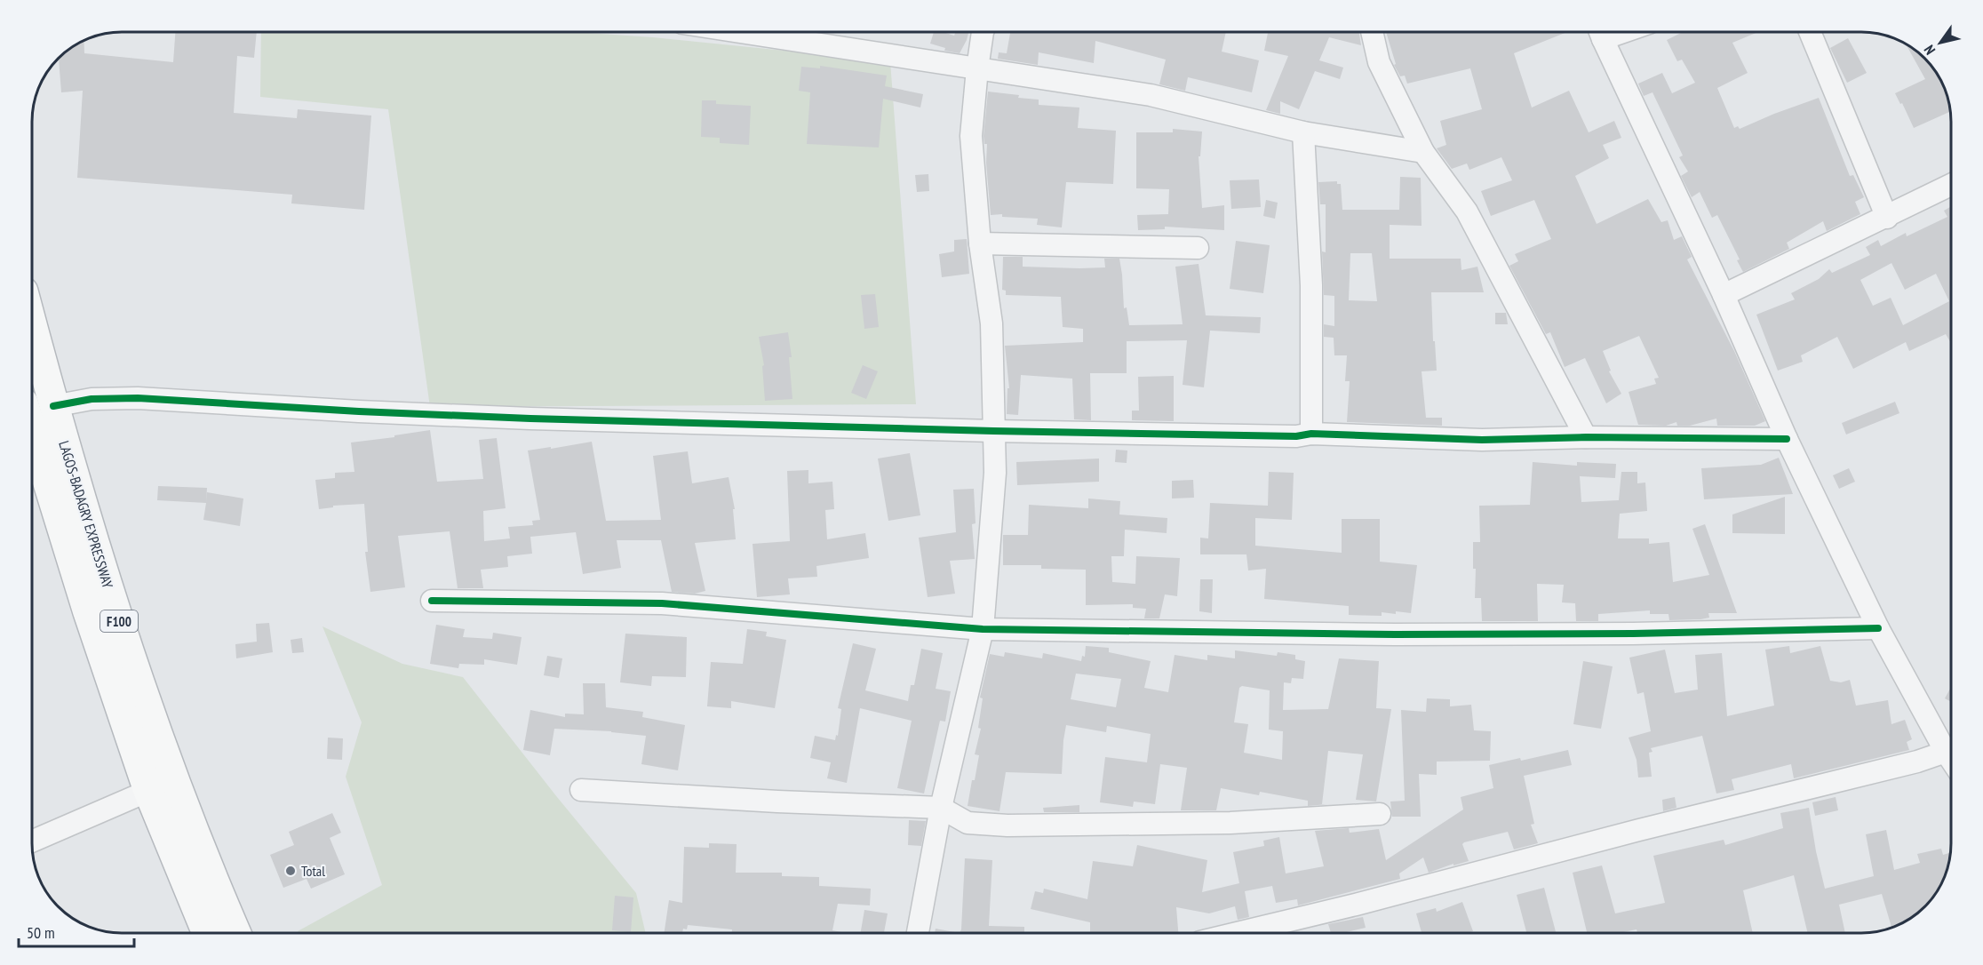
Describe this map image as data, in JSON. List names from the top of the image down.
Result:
{
  "streets": {
    "highway": ["LAGOS-BADAGRY EXPRESSWAY", "F100"]
  },
  "places": ["Total"],
  "scale_bar": "50 m",
  "north": "bottom left"
}
